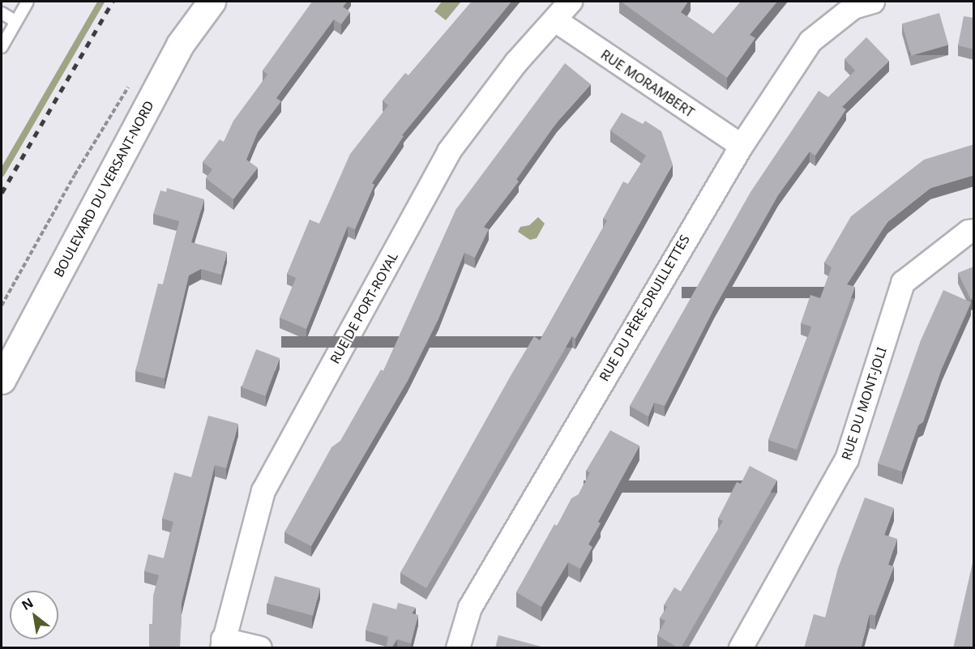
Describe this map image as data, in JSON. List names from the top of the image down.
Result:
{
  "streets": {
    "street": [
      "RUE MORAMBERT",
      "BOULEVARD DU VERSANT-NORD",
      "RUE DE PORT-ROYAL",
      "RUE DU PÈRE-DRUILLETTES",
      "RUE DU MONT-JOLI"
    ]
  },
  "crossings": [
    ["RUE MORAMBERT", "RUE DE PORT-ROYAL"],
    ["RUE MORAMBERT", "RUE DU PÈRE-DRUILLETTES"]
  ],
  "north": "top left"
}
